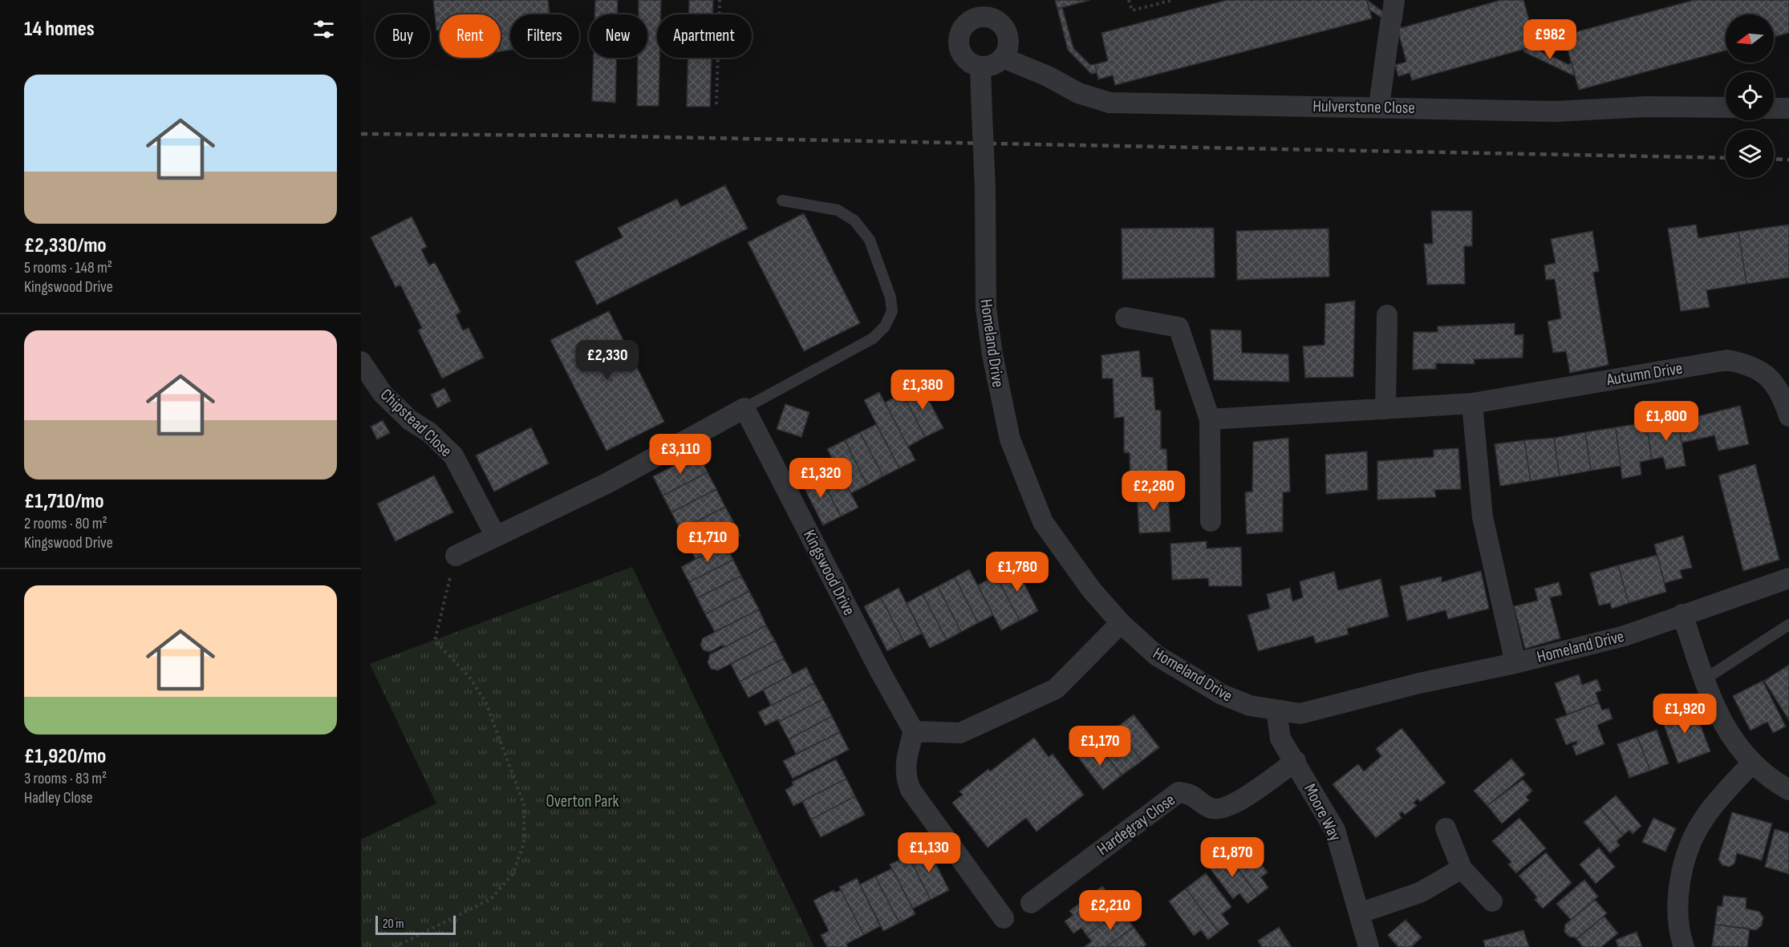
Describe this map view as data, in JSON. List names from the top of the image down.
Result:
{
  "streets": {
    "street": [
      "Hulverstone Close",
      "Homeland Drive",
      "Autumn Drive",
      "Chipstead Close",
      "Kingswood Drive",
      "Moore Way",
      "Hardegray Close"
    ]
  },
  "crossings": [
    ["Hulverstone Close", "Homeland Drive"],
    ["Homeland Drive", "Moore Way"],
    ["Moore Way", "Hardegray Close"]
  ],
  "parks": ["Overton Park"],
  "scale_bar": "20 m",
  "north": "left",
  "page": {
    "heading": "14 homes",
    "chip": [
      "Buy",
      "Rent",
      "Filters",
      "New",
      "Apartment"
    ],
    "price": [
      "£982",
      "£2,330",
      "£1,380",
      "£1,800",
      "£3,110",
      "£1,320",
      "£2,280",
      "£1,710",
      "£1,780",
      "£1,920",
      "£1,170",
      "£1,130",
      "£1,870",
      "£2,210"
    ],
    "list": [
      {
        "name": "£2,330/mo",
        "note": "5 rooms · 148 m² · Kingswood Drive"
      },
      {
        "name": "£1,710/mo",
        "note": "2 rooms · 80 m² · Kingswood Drive"
      },
      {
        "name": "£1,920/mo",
        "note": "3 rooms · 83 m² · Hadley Close"
      }
    ],
    "scale": "20 m"
  }
}
